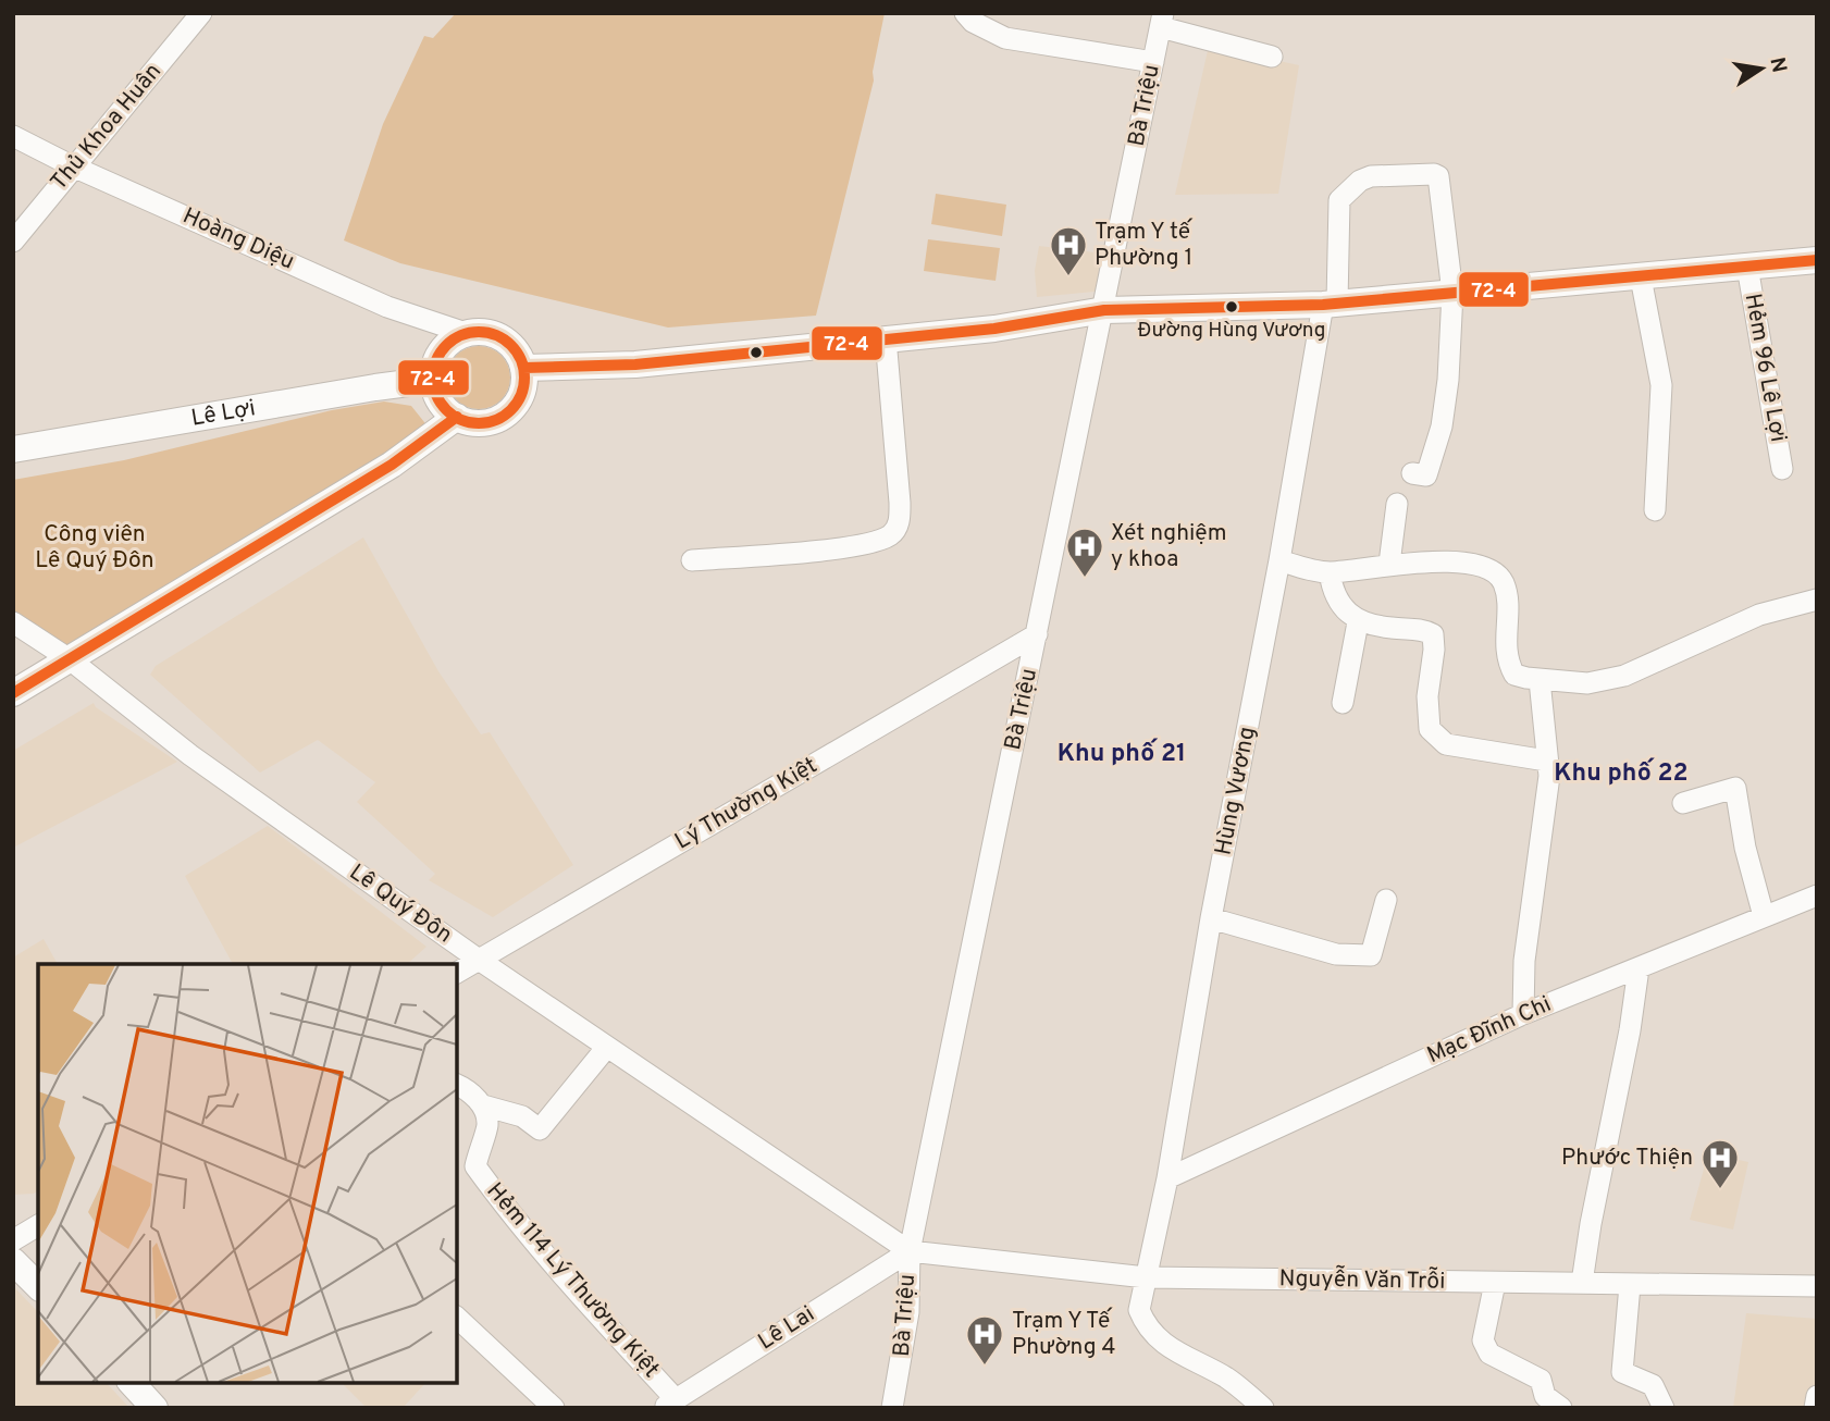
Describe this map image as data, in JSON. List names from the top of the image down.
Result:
{
  "streets": {
    "main road": ["Lê Lợi"],
    "street": [
      "Bà Triệu",
      "Thủ Khoa Huân",
      "Hoàng Diệu",
      "Hẻm 96 Lê Lợi",
      "Hùng Vương",
      "Lý Thường Kiệt",
      "Lê Quý Đôn",
      "Mạc Đĩnh Chi",
      "Hẻm 114 Lý Thường Kiệt",
      "Nguyễn Văn Trỗi",
      "Lê Lai"
    ]
  },
  "crossings": [
    ["Bà Triệu", "Lý Thường Kiệt"],
    ["Bà Triệu", "Lê Quý Đôn"],
    ["Bà Triệu", "Nguyễn Văn Trỗi"],
    ["Bà Triệu", "Lê Lai"],
    ["Thủ Khoa Huân", "Hoàng Diệu"],
    ["Hoàng Diệu", "Lê Lợi"],
    ["Hùng Vương", "Mạc Đĩnh Chi"],
    ["Hùng Vương", "Nguyễn Văn Trỗi"],
    ["Lý Thường Kiệt", "Lê Quý Đôn"],
    ["Lê Quý Đôn", "Nguyễn Văn Trỗi"],
    ["Lê Quý Đôn", "Lê Lai"],
    ["Hẻm 114 Lý Thường Kiệt", "Lê Lai"],
    ["Nguyễn Văn Trỗi", "Lê Lai"]
  ],
  "districts": ["Khu phố 21", "Khu phố 22"],
  "parks": ["Công viên Lê Quý Đôn"],
  "places": {
    "hospital": [
      "Trạm Y tế Phường 1",
      "Xét nghiệm y khoa",
      "Phước Thiện",
      "Trạm Y Tế Phường 4"
    ],
    "other": ["Đường Hùng Vương"]
  },
  "lines": ["transit line 72-4"],
  "north": "right"
}
